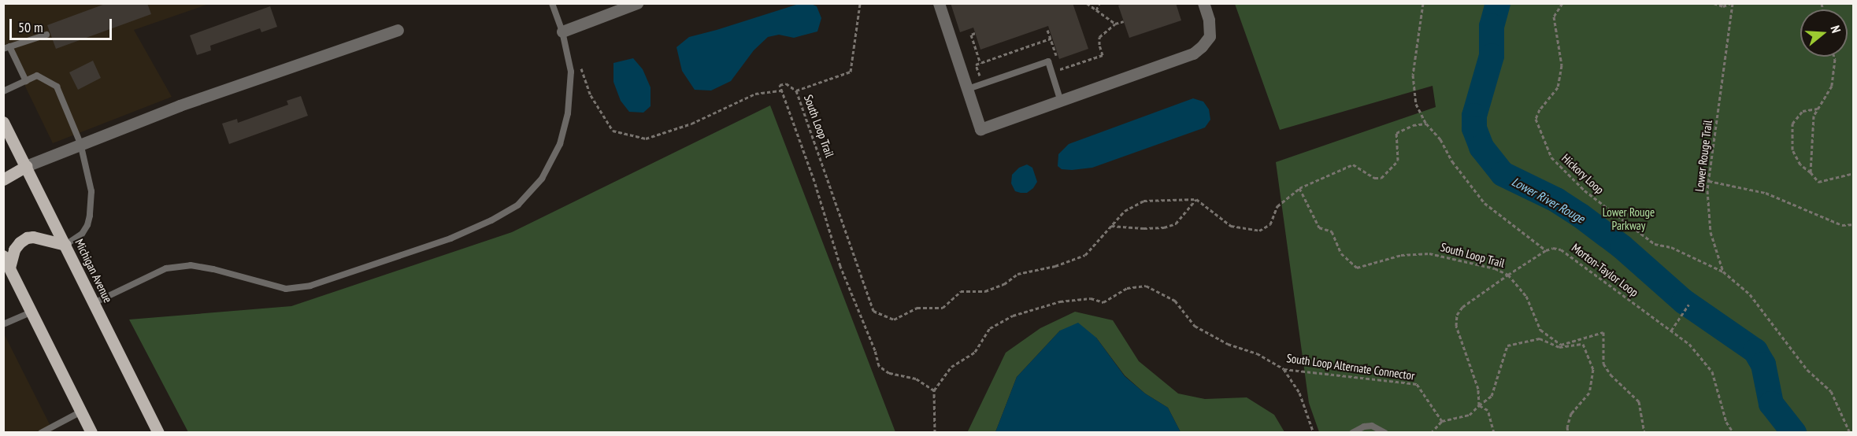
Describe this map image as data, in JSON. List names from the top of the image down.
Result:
{
  "streets": {
    "main road": ["Michigan Avenue"],
    "path": [
      "South Loop Trail",
      "Lower Rouge Trail",
      "Hickory Loop",
      "Morton-Taylor Loop",
      "South Loop Alternate Connector"
    ]
  },
  "crossings": [
    ["South Loop Trail", "South Loop Alternate Connector"],
    ["Lower Rouge Trail", "Hickory Loop"]
  ],
  "water": ["Lower River Rouge"],
  "parks": ["Lower Rouge Parkway"],
  "scale_bar": "50 m",
  "north": "right"
}
